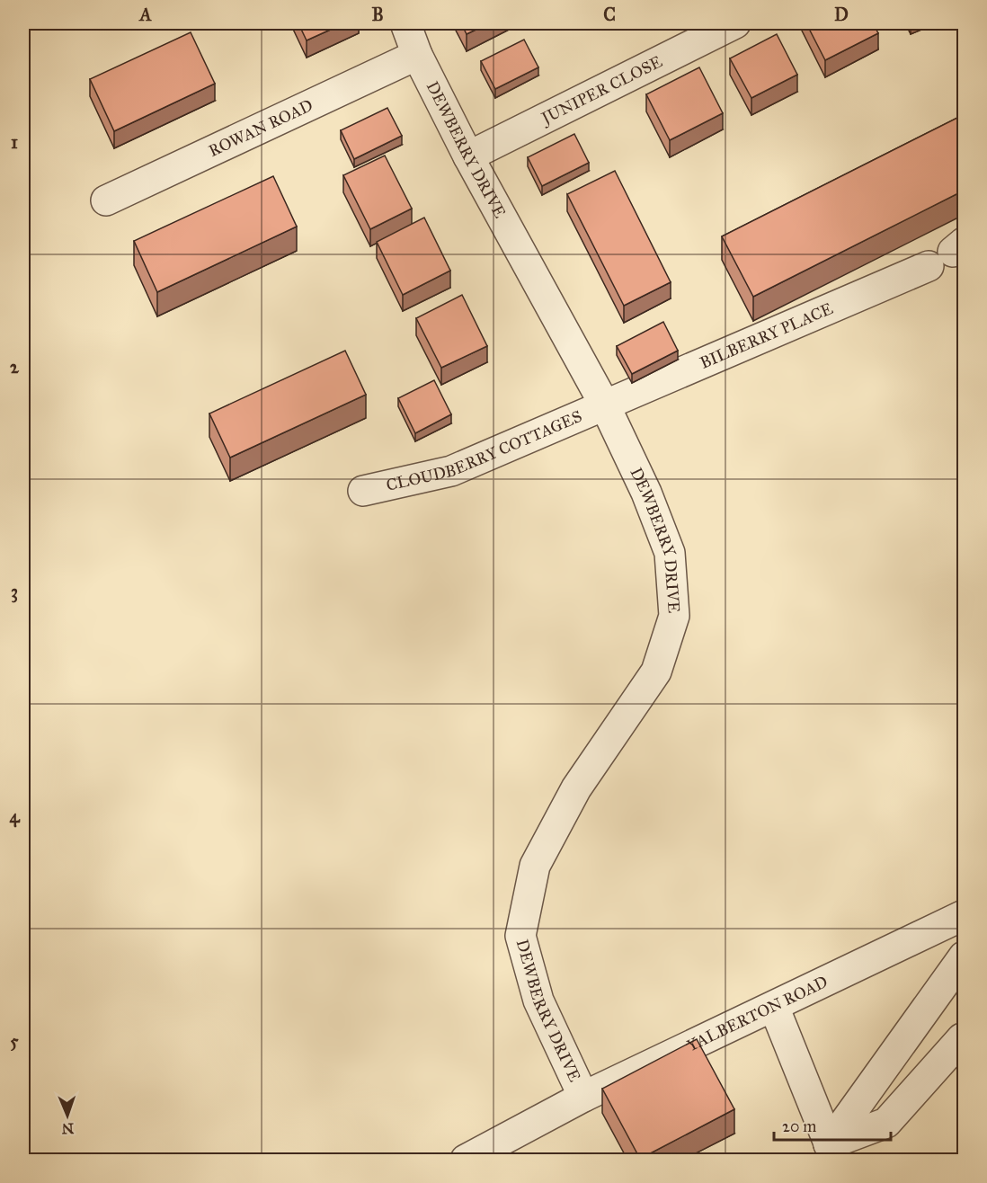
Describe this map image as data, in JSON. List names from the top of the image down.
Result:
{
  "streets": {
    "street": [
      "JUNIPER CLOSE",
      "ROWAN ROAD",
      "DEWBERRY DRIVE",
      "BILBERRY PLACE",
      "CLOUDBERRY COTTAGES",
      "YALBERTON ROAD"
    ]
  },
  "crossings": [
    ["JUNIPER CLOSE", "DEWBERRY DRIVE"],
    ["ROWAN ROAD", "DEWBERRY DRIVE"],
    ["DEWBERRY DRIVE", "BILBERRY PLACE"],
    ["DEWBERRY DRIVE", "CLOUDBERRY COTTAGES"],
    ["DEWBERRY DRIVE", "YALBERTON ROAD"],
    ["BILBERRY PLACE", "CLOUDBERRY COTTAGES"]
  ],
  "scale_bar": "20 m",
  "north": "bottom",
  "grid": {
    "columns": [
      "A",
      "B",
      "C",
      "D"
    ],
    "rows": [
      "1",
      "2",
      "3",
      "4",
      "5"
    ]
  }
}
